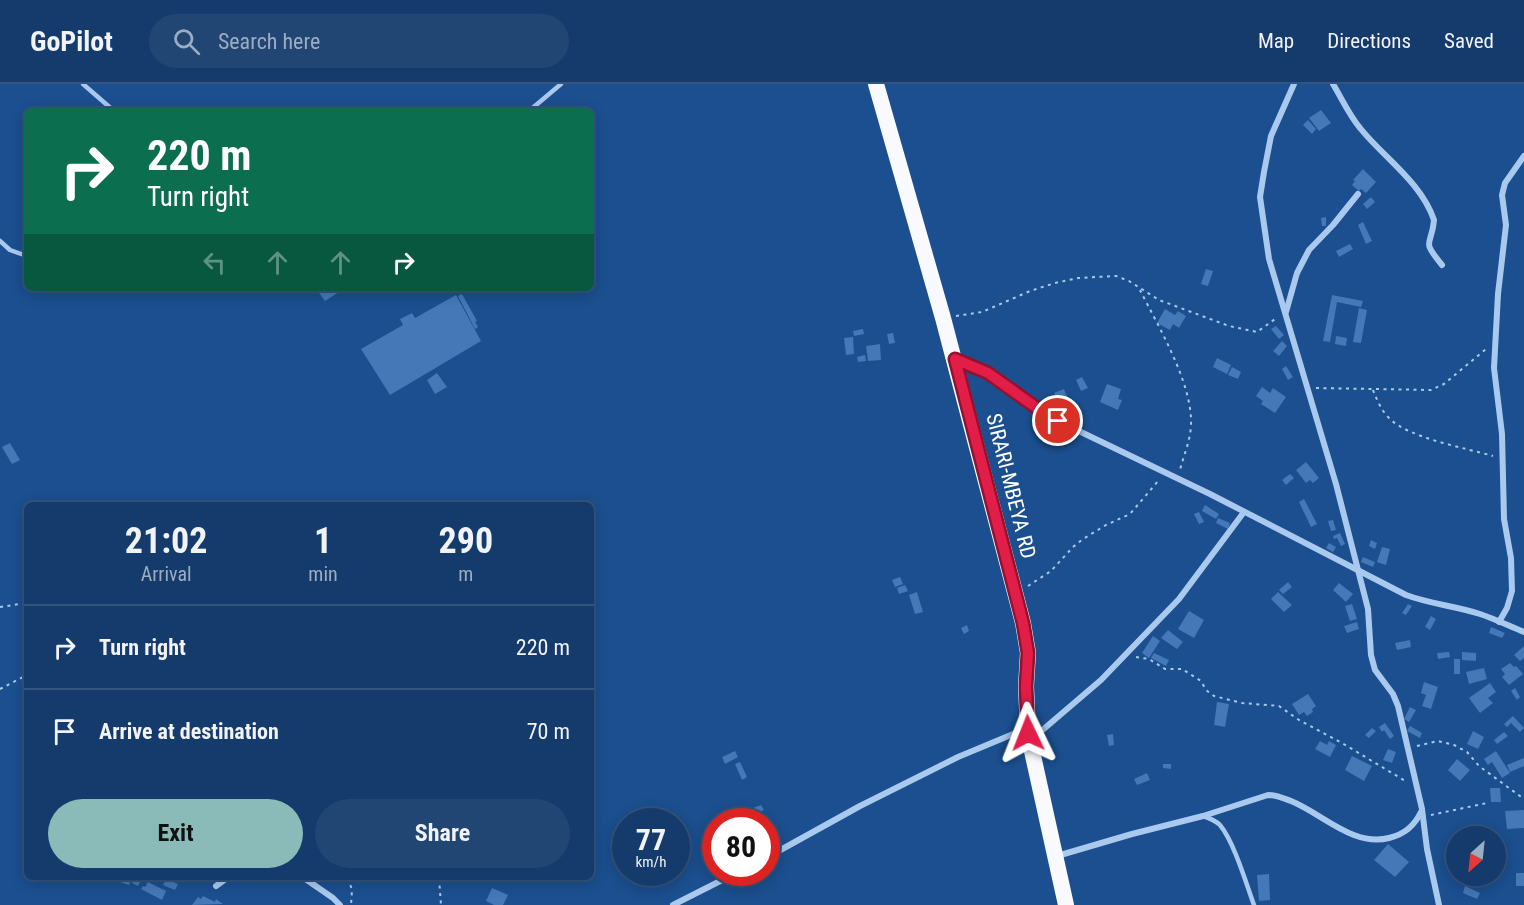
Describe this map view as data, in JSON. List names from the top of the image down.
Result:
{
  "streets": {
    "highway": ["SIRARI-MBEYA RD"]
  },
  "north": "bottom left",
  "page": {
    "header": "GoPilot",
    "search": "Search here",
    "nav": ["Map", "Directions", "Saved"],
    "turn": ["220 m", "Turn right"],
    "eta": [
      "21:02",
      "Arrival",
      "1",
      "min",
      "290",
      "m"
    ],
    "list": [
      {
        "name": "Turn right",
        "value": "220 m"
      },
      {
        "name": "Arrive at destination",
        "value": "70 m"
      }
    ],
    "buttons": ["Exit", "Share"],
    "speed": "77 km/h",
    "limit": "80"
  }
}
